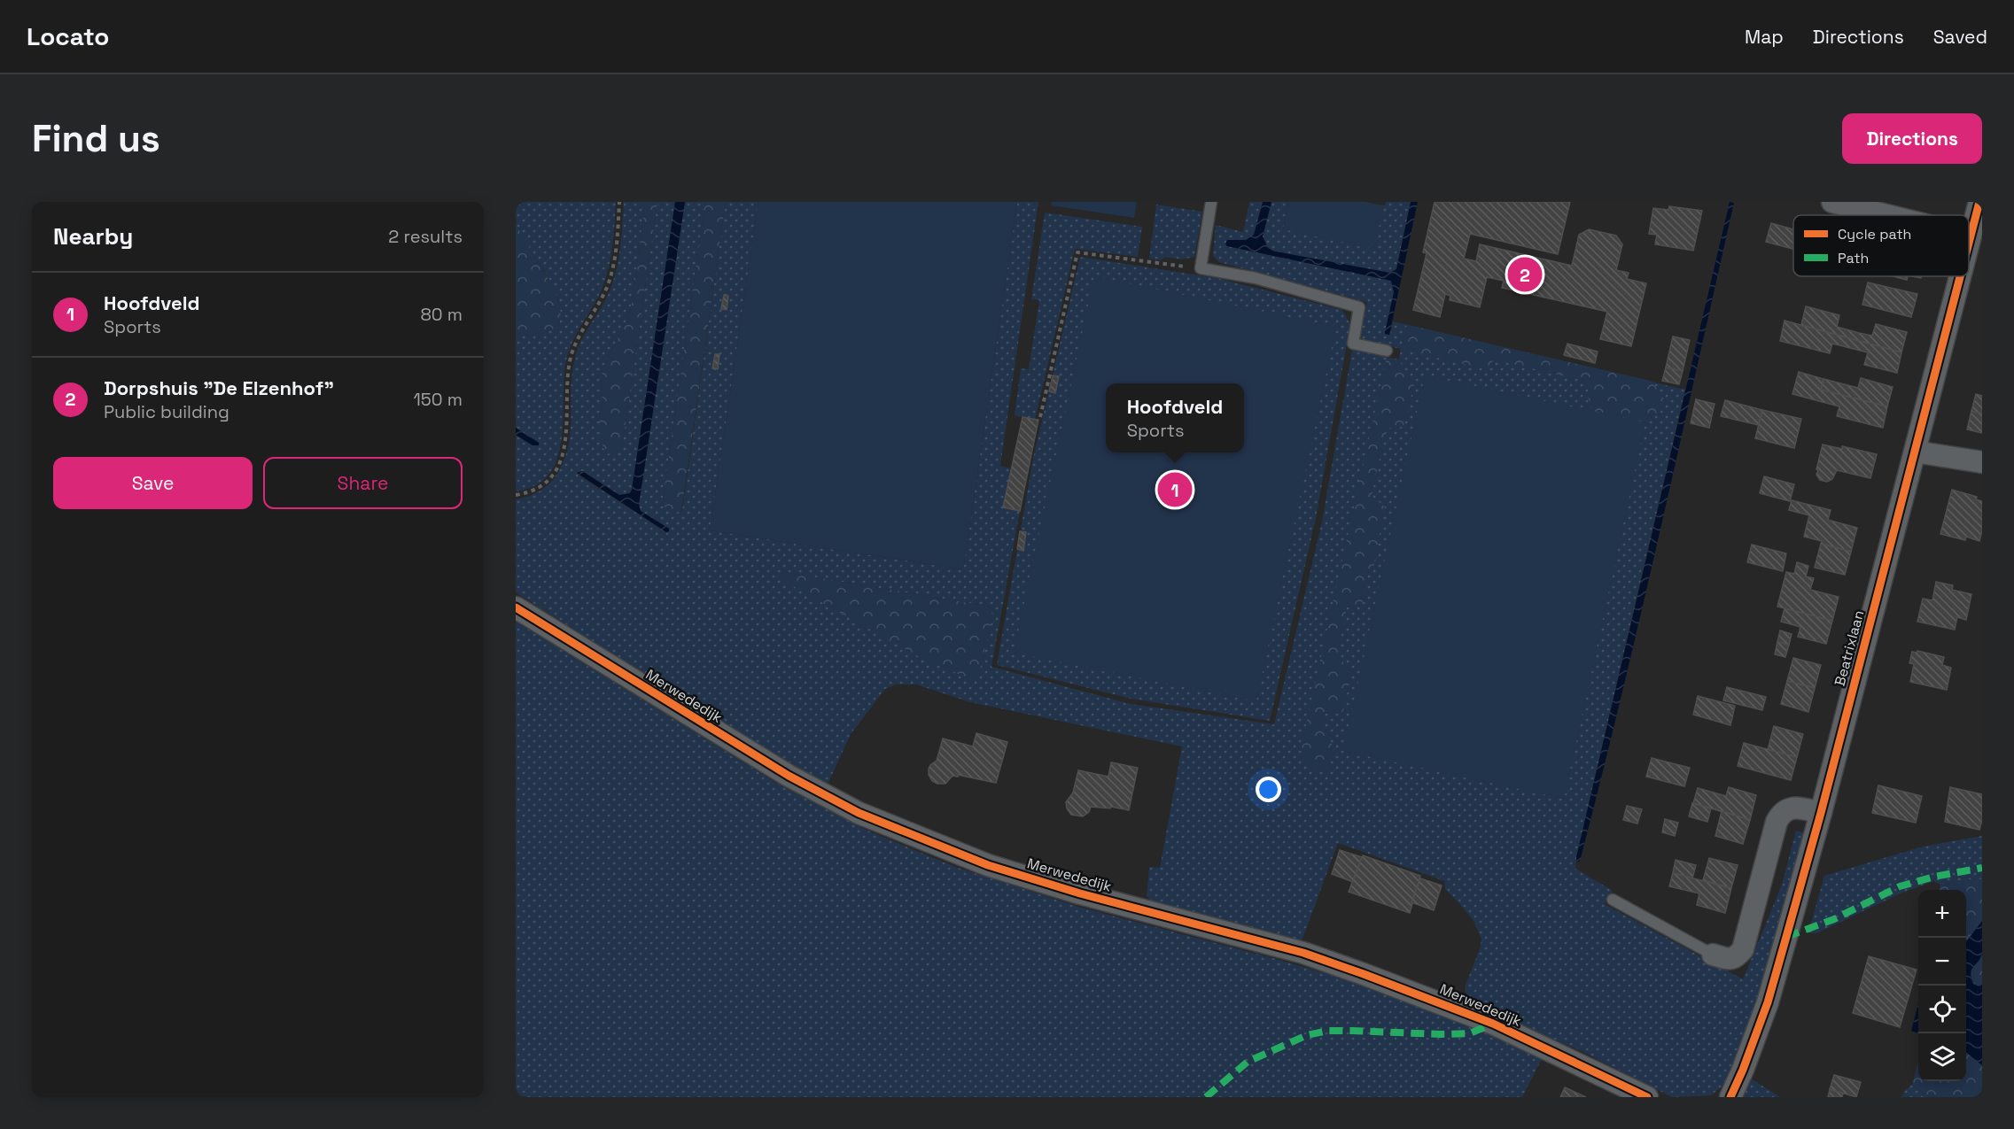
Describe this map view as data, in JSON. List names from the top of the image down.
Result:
{
  "streets": {
    "street": ["Beatrixlaan", "Merwededijk"]
  },
  "legend": ["Cycle path", "Path"],
  "page": {
    "header": "Locato",
    "nav": ["Map", "Directions", "Saved"],
    "buttons": [
      "Directions",
      ["Save", "Share"]
    ],
    "title": "Find us",
    "heading": ["Nearby", "2 results"],
    "pins": ["2", "1"],
    "list": [
      {
        "mark": "1",
        "name": "Hoofdveld",
        "note": "Sports",
        "value": "80 m"
      },
      {
        "mark": "2",
        "name": "Dorpshuis \"De Elzenhof\"",
        "note": "Public building",
        "value": "150 m"
      }
    ],
    "popup": ["Hoofdveld", "Sports"],
    "map_buttons": ["+", "−"]
  }
}
